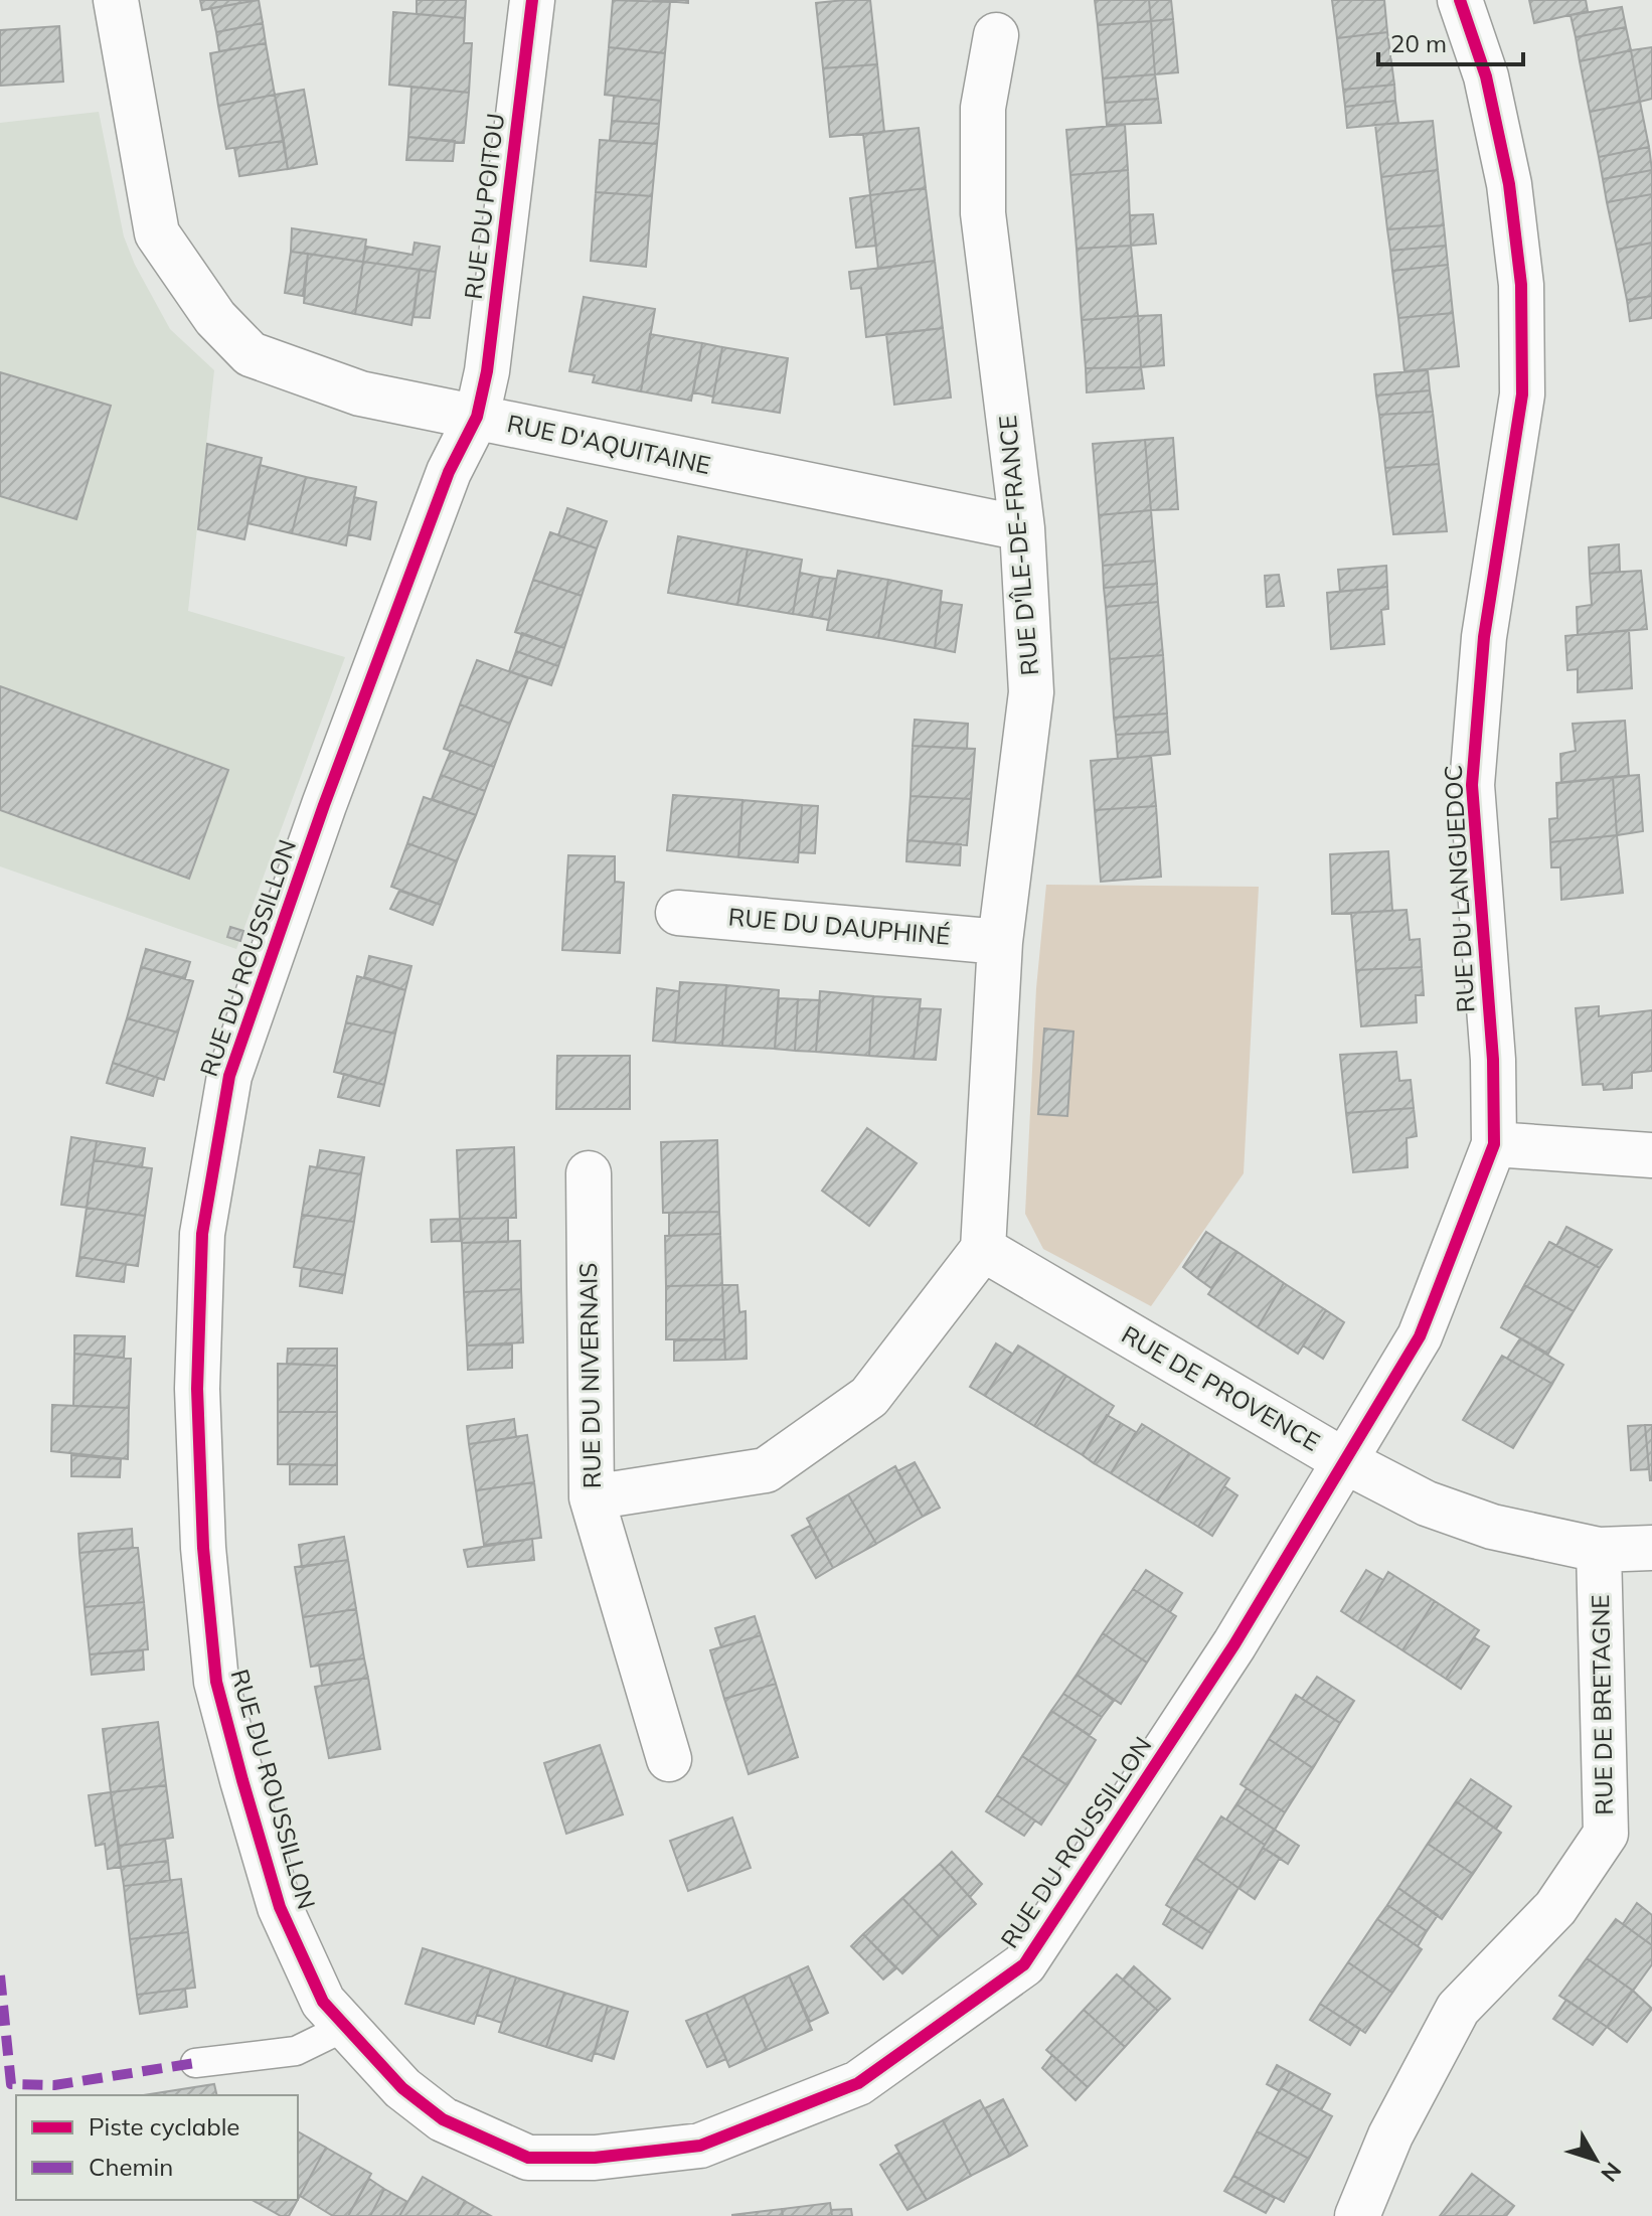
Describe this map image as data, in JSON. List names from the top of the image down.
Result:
{
  "streets": {
    "street": [
      "RUE DU POITOU",
      "RUE D'AQUITAINE",
      "RUE D'ÎLE-DE-FRANCE",
      "RUE DU LANGUEDOC",
      "RUE DU DAUPHINÉ",
      "RUE DU ROUSSILLON",
      "RUE DU NIVERNAIS",
      "RUE DE PROVENCE",
      "RUE DE BRETAGNE"
    ]
  },
  "crossings": [
    ["RUE DU POITOU", "RUE D'AQUITAINE"],
    ["RUE DU POITOU", "RUE DU ROUSSILLON"],
    ["RUE D'AQUITAINE", "RUE D'ÎLE-DE-FRANCE"],
    ["RUE D'AQUITAINE", "RUE DU ROUSSILLON"],
    ["RUE D'ÎLE-DE-FRANCE", "RUE DU DAUPHINÉ"],
    ["RUE D'ÎLE-DE-FRANCE", "RUE DE PROVENCE"],
    ["RUE DU LANGUEDOC", "RUE DU ROUSSILLON"],
    ["RUE DU LANGUEDOC", "RUE DE PROVENCE"],
    ["RUE DU ROUSSILLON", "RUE DE PROVENCE"],
    ["RUE DE PROVENCE", "RUE DE BRETAGNE"]
  ],
  "legend": ["Piste cyclable", "Chemin"],
  "scale_bar": "20 m",
  "north": "bottom right"
}
